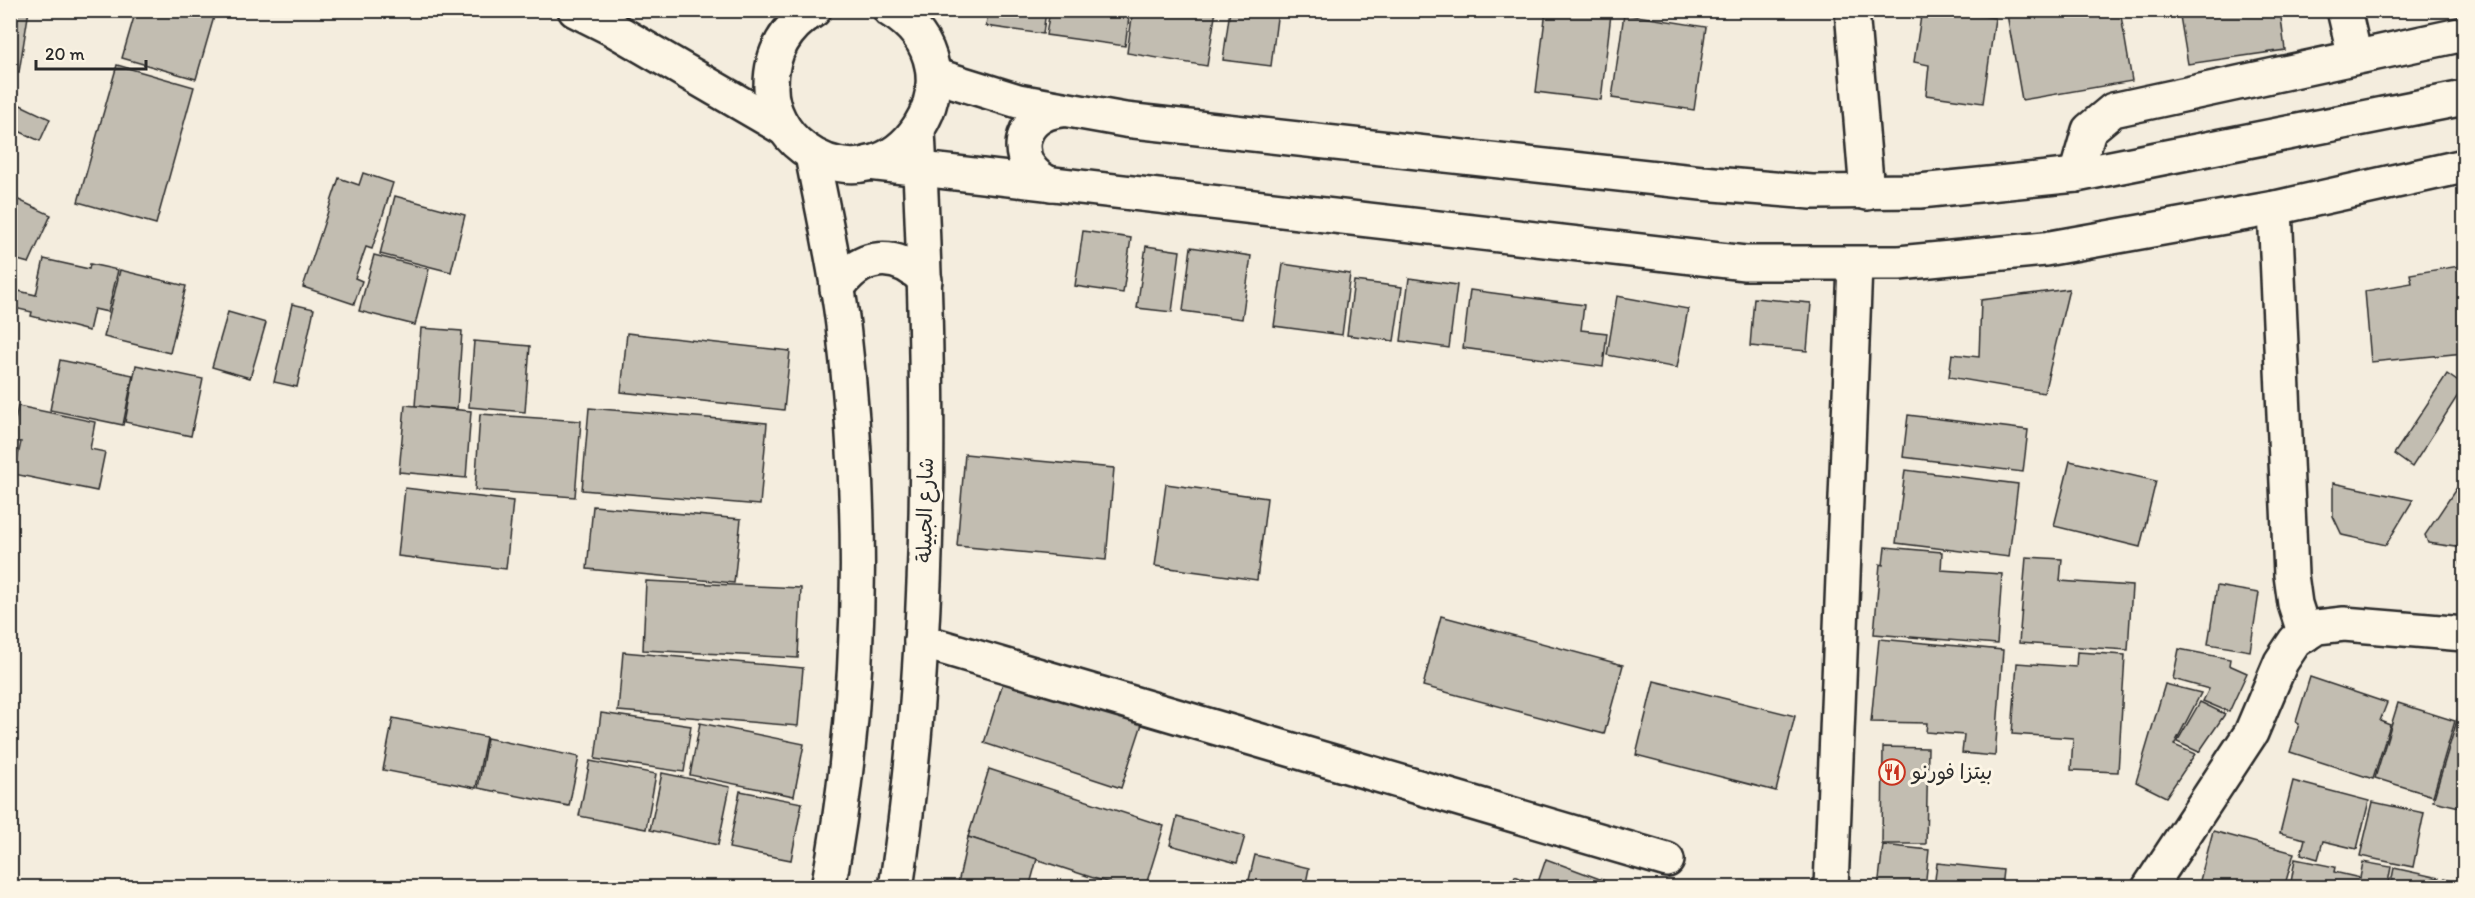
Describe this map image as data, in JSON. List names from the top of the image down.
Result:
{
  "streets": {
    "street": ["شارع الجبيلة"]
  },
  "places": {
    "restaurant": ["بيتزا فورنو"]
  },
  "scale_bar": "20 m"
}
